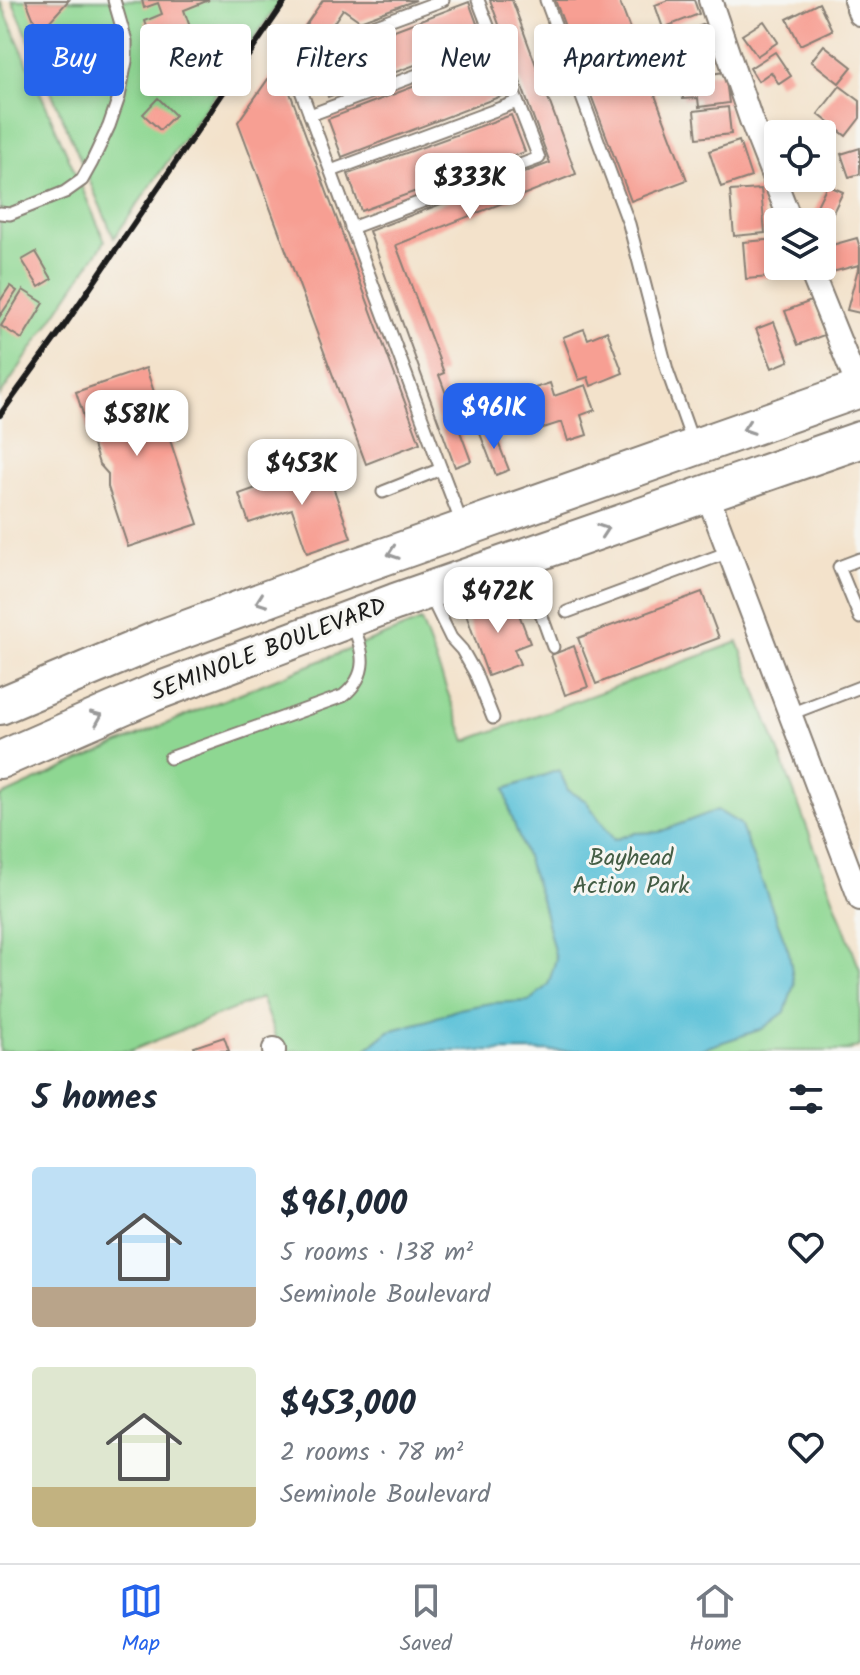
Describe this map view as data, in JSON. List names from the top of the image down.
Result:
{
  "streets": {
    "main road": ["SEMINOLE BOULEVARD"]
  },
  "parks": ["Bayhead Action Park"],
  "page": {
    "chip": [
      "Buy",
      "Rent",
      "Filters",
      "New",
      "Apartment"
    ],
    "price": [
      "$333K",
      "$961K",
      "$581K",
      "$453K",
      "$472K"
    ],
    "heading": "5 homes",
    "list": [
      {
        "name": "$961,000",
        "note": "5 rooms · 138 m² · Seminole Boulevard"
      },
      {
        "name": "$453,000",
        "note": "2 rooms · 78 m² · Seminole Boulevard"
      }
    ],
    "tabs": ["Map", "Saved", "Home"]
  }
}
